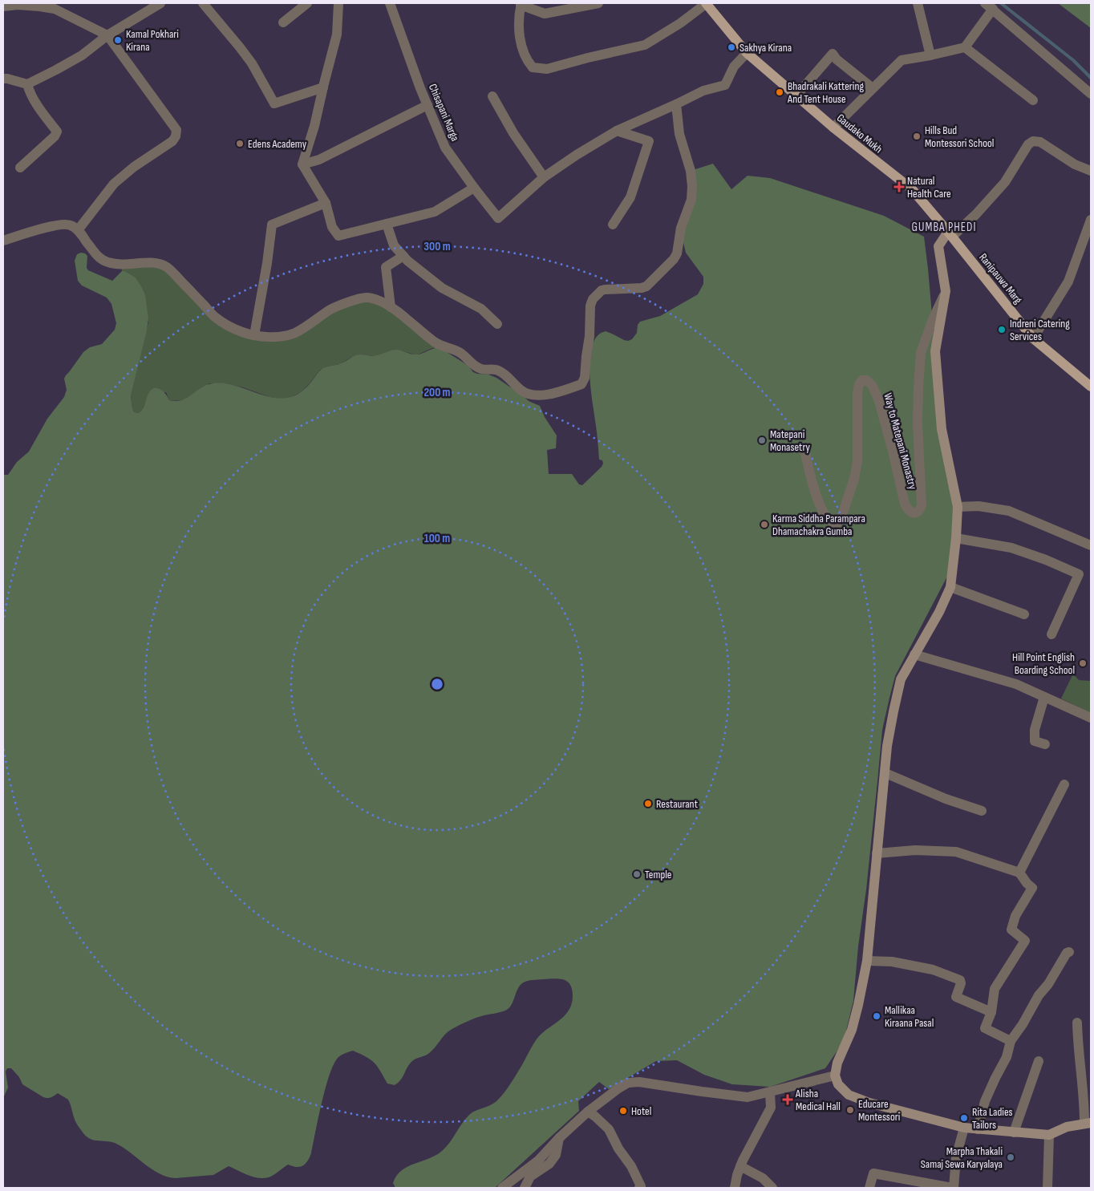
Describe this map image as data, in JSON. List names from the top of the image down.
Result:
{
  "streets": {
    "main road": ["Gaudako Mukh", "Ranipauwa Marg"],
    "street": ["Chisapani Marga", "Way to Matepani Monastry"]
  },
  "crossings": [
    ["Gaudako Mukh", "Ranipauwa Marg"]
  ],
  "districts": ["GUMBA PHEDI"],
  "places": {
    "other": [
      "Kamal Pokhari Kirana",
      "Sakhya Kirana",
      "Bhadrakali Kattering And Tent House",
      "Hills Bud Montessori School",
      "Edens Academy",
      "Indreni Catering Services",
      "Matepani Monasetry",
      "Karma Siddha Parampara Dhamachakra Gumba",
      "Hill Point English Boarding School",
      "Restaurant",
      "Temple",
      "Mallikaa Kiraana Pasal",
      "Educare Montessori",
      "Hotel",
      "Rita Ladies Tailors",
      "Marpha Thakali Samaj Sewa Karyalaya"
    ],
    "health": ["Natural Health Care", "Alisha Medical Hall"]
  },
  "rings": ["300 m", "200 m", "100 m"]
}
